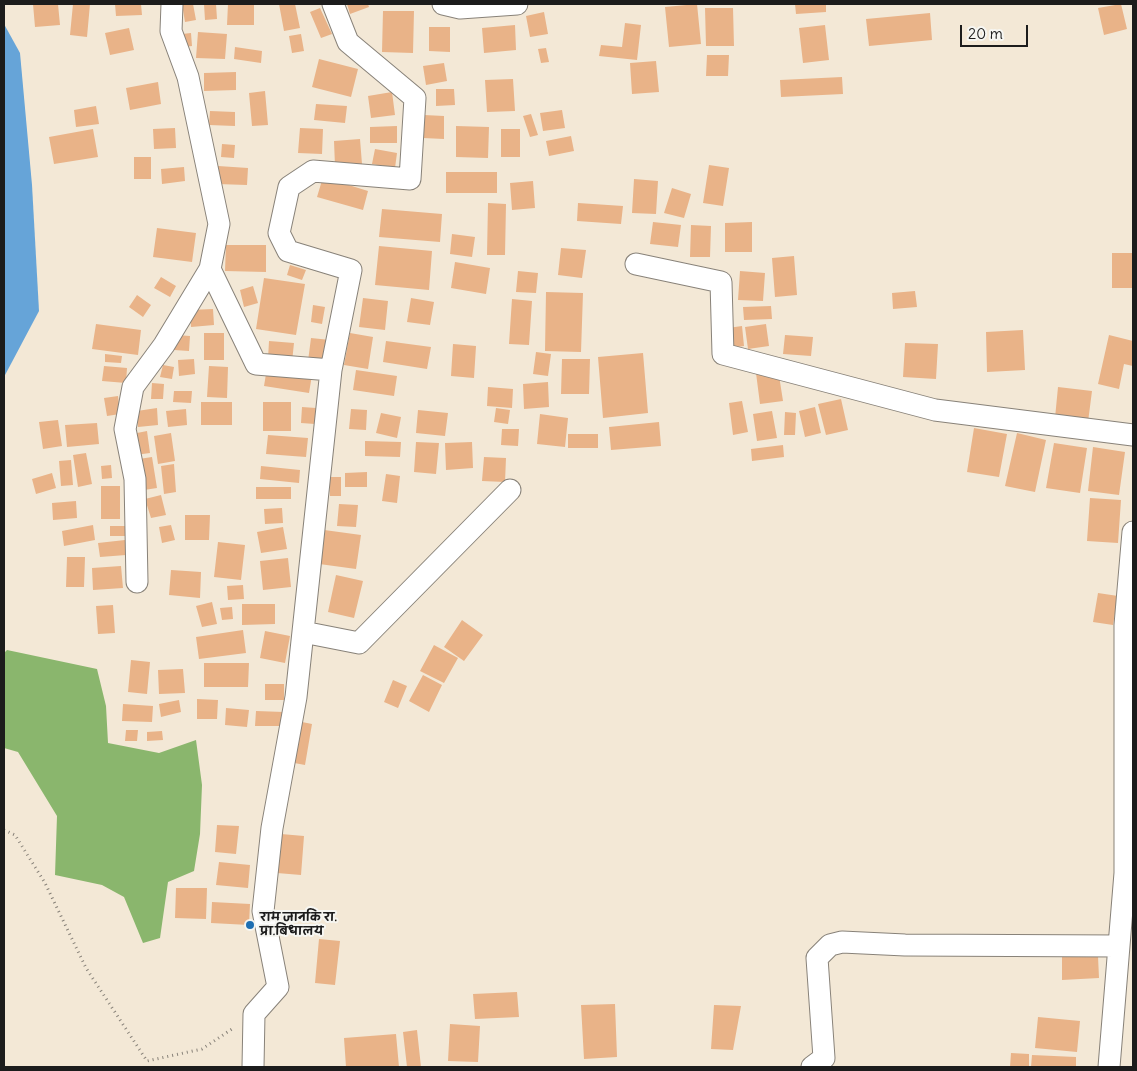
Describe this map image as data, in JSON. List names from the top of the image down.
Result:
{
  "places": ["राम जानकि रा. प्रा.बिधालय"],
  "scale_bar": "20 m"
}
